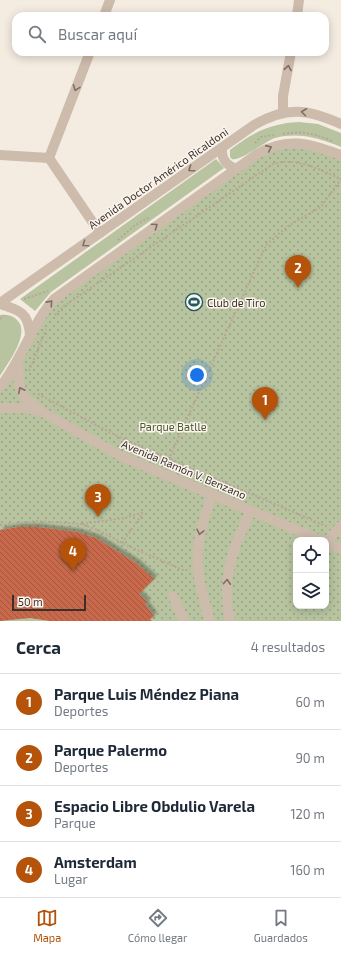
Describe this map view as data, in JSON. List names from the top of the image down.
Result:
{
  "streets": {
    "street": ["Avenida Doctor Américo Ricaldoni", "Avenida Ramón V. Benzano"]
  },
  "parks": ["Parque Batlle"],
  "places": {
    "sports": ["Club de Tiro"]
  },
  "scale_bar": "50 m",
  "page": {
    "search": "Buscar aquí",
    "pins": [
      "2",
      "1",
      "3",
      "4"
    ],
    "scale": "50 m",
    "heading": ["Cerca", "4 resultados"],
    "list": [
      {
        "mark": "1",
        "name": "Parque Luis Méndez Piana",
        "note": "Deportes",
        "value": "60 m"
      },
      {
        "mark": "2",
        "name": "Parque Palermo",
        "note": "Deportes",
        "value": "90 m"
      },
      {
        "mark": "3",
        "name": "Espacio Libre Obdulio Varela",
        "note": "Parque",
        "value": "120 m"
      },
      {
        "mark": "4",
        "name": "Amsterdam",
        "note": "Lugar",
        "value": "160 m"
      }
    ],
    "nav": ["Mapa", "Cómo llegar", "Guardados"]
  }
}
